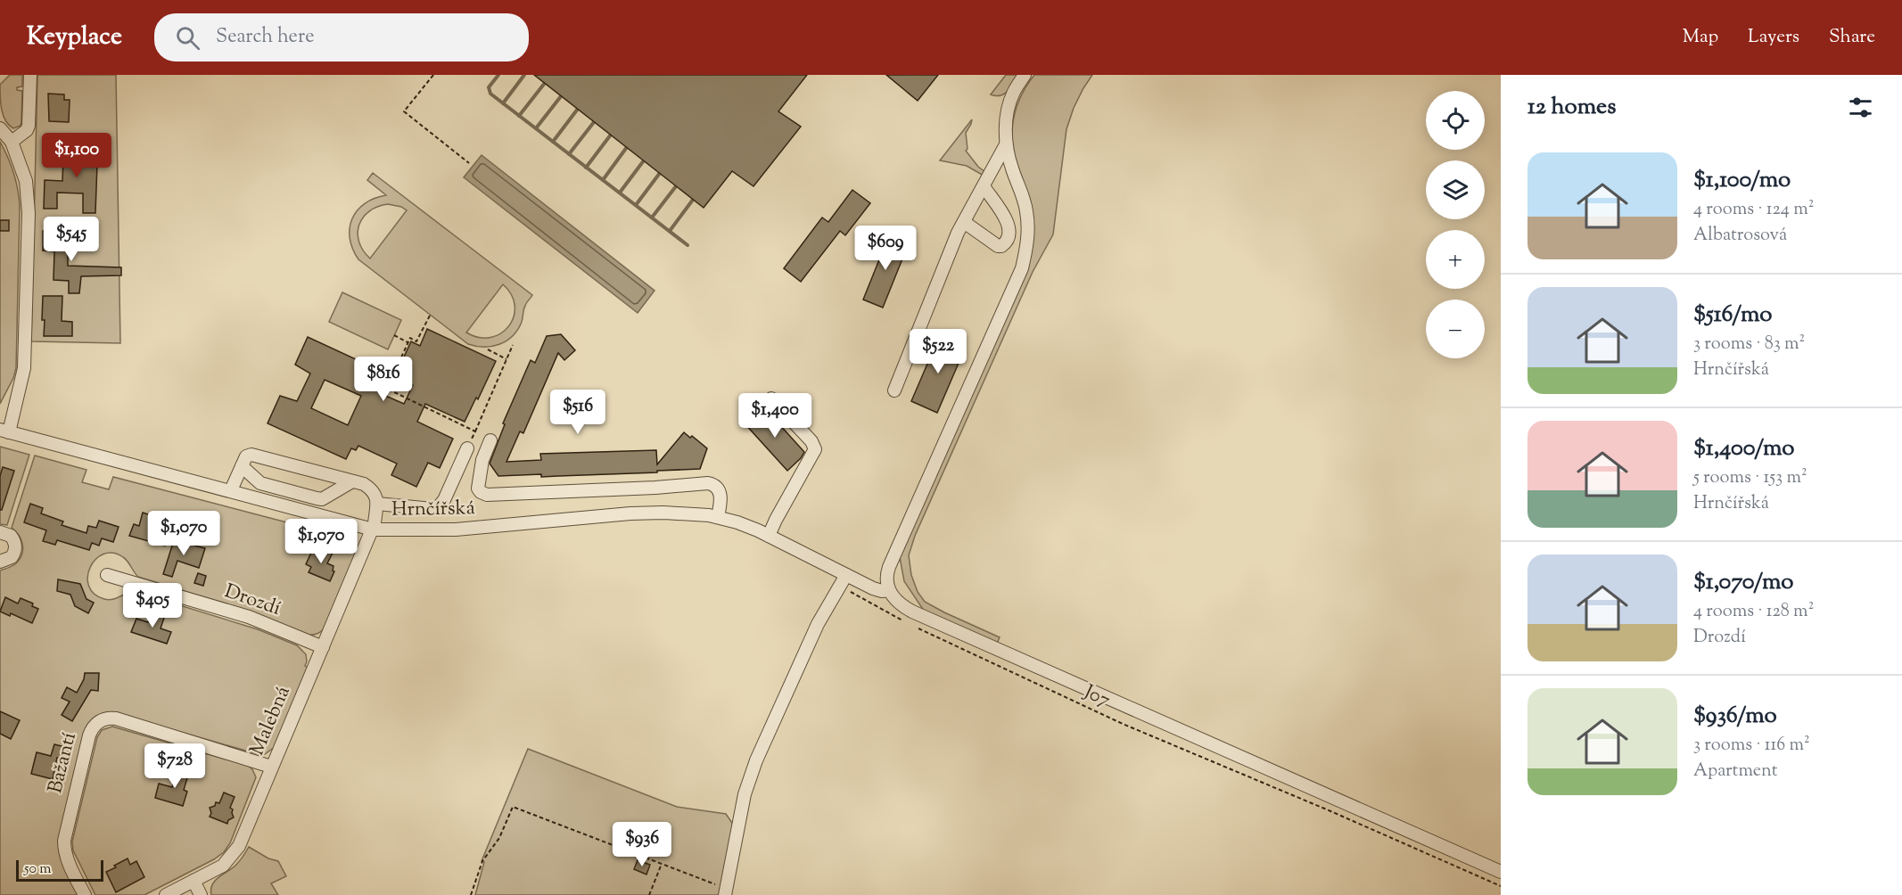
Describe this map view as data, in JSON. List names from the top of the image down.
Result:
{
  "streets": {
    "street": [
      "Hrnčířská",
      "Drozdí",
      "Malebná",
      "Bažantí"
    ],
    "path": ["J07"]
  },
  "crossings": [
    ["Hrnčířská", "Malebná"],
    ["Drozdí", "Malebná"],
    ["Malebná", "Bažantí"]
  ],
  "scale_bar": "50 m",
  "page": {
    "header": "Keyplace",
    "search": "Search here",
    "nav": ["Map", "Layers", "Share"],
    "heading": "12 homes",
    "map_buttons": ["+", "−"],
    "price": [
      "$1,100",
      "$545",
      "$609",
      "$522",
      "$816",
      "$516",
      "$1,400",
      "$1,070",
      "$1,070",
      "$405",
      "$728",
      "$936"
    ],
    "list": [
      {
        "name": "$1,100/mo",
        "note": "4 rooms · 124 m² · Albatrosová"
      },
      {
        "name": "$516/mo",
        "note": "3 rooms · 83 m² · Hrnčířská"
      },
      {
        "name": "$1,400/mo",
        "note": "5 rooms · 153 m² · Hrnčířská"
      },
      {
        "name": "$1,070/mo",
        "note": "4 rooms · 128 m² · Drozdí"
      },
      {
        "name": "$936/mo",
        "note": "3 rooms · 116 m² · Apartment"
      }
    ],
    "scale": "50 m"
  }
}
